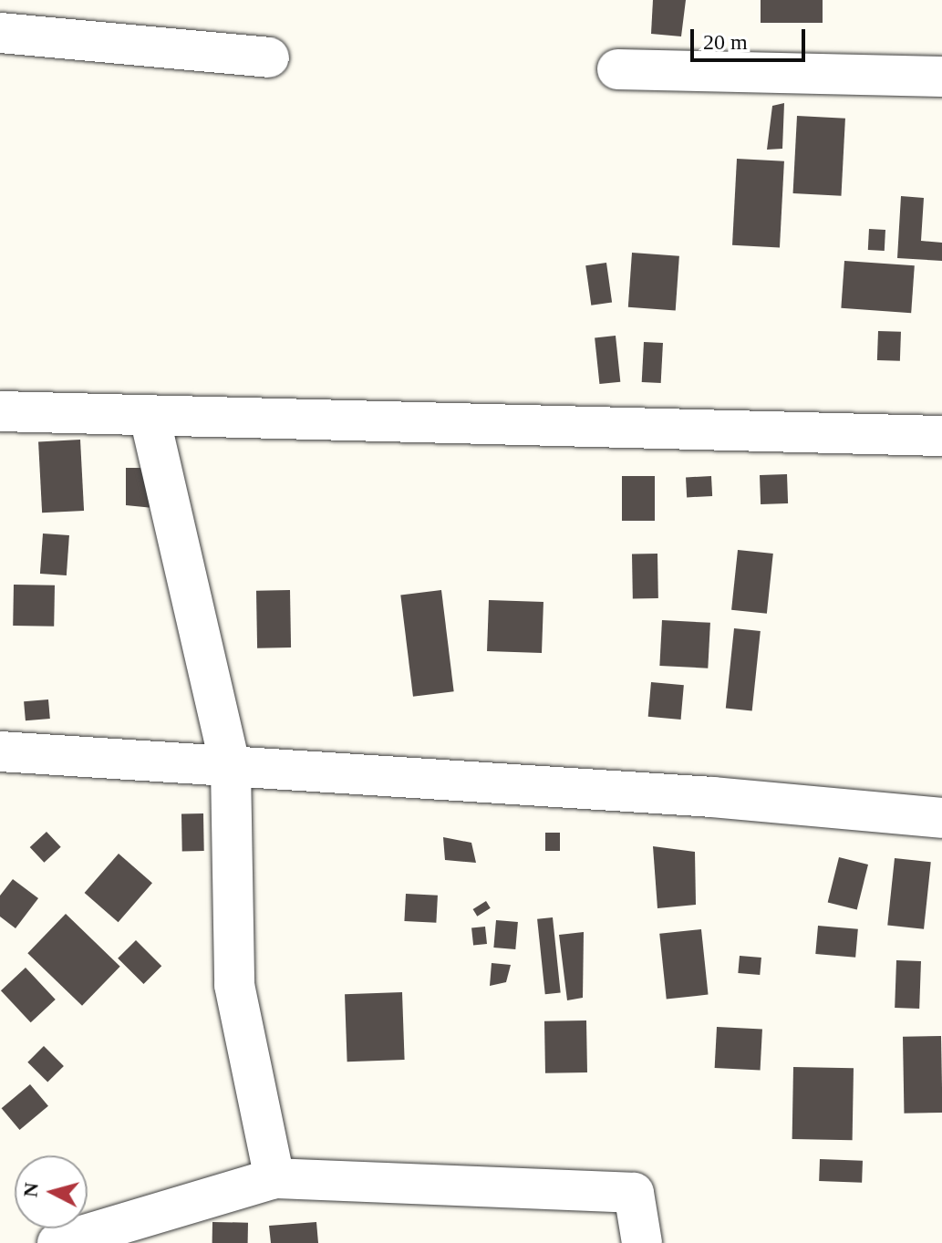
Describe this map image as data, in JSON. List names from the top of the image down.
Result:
{
  "scale_bar": "20 m",
  "north": "left"
}
